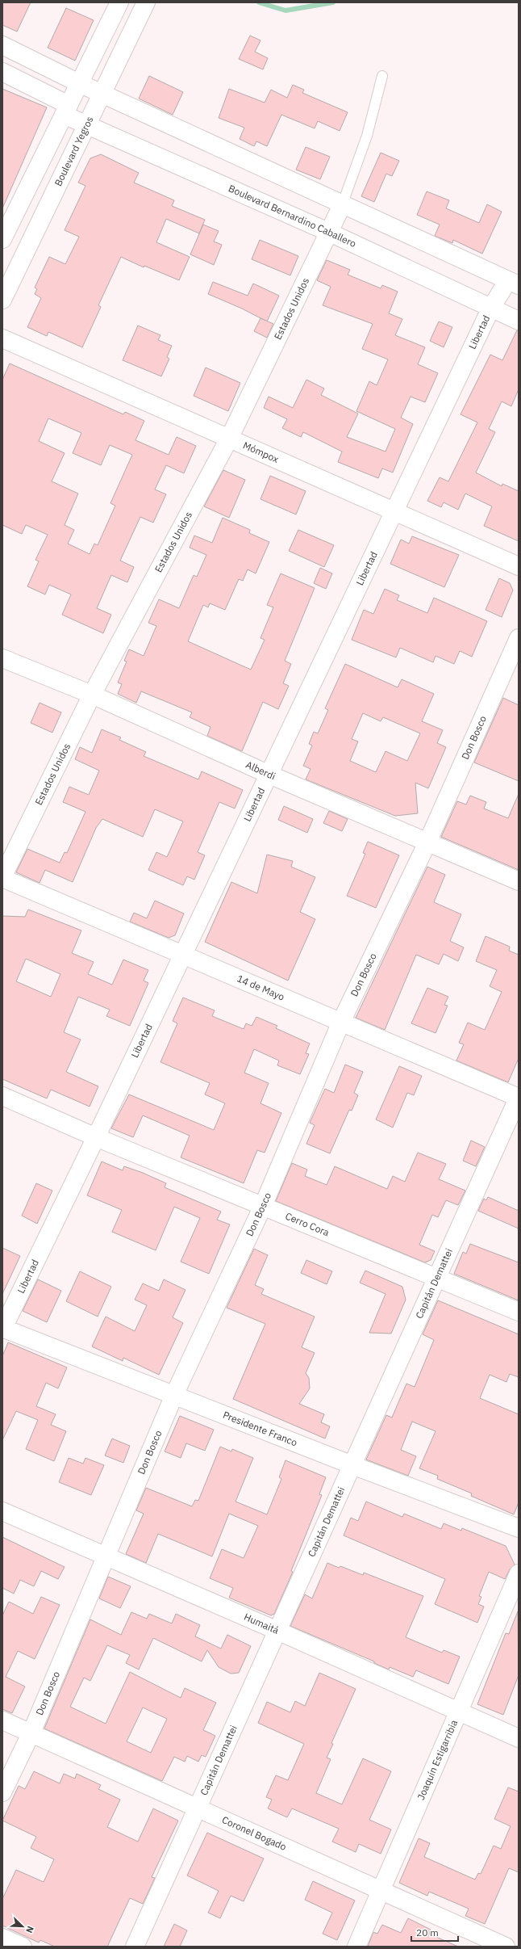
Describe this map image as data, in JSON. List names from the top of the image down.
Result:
{
  "streets": {
    "street": [
      "Boulevard Yegros",
      "Boulevard Bernardino Caballero",
      "Estados Unidos",
      "Libertad",
      "Mómpox",
      "Don Bosco",
      "Alberdi",
      "14 de Mayo",
      "Cerro Cora",
      "Capitán Demattei",
      "Presidente Franco",
      "Humaitá",
      "Joaquín Estigarribia",
      "Coronel Bogado"
    ]
  },
  "crossings": [
    ["Boulevard Yegros", "Boulevard Bernardino Caballero"],
    ["Boulevard Bernardino Caballero", "Estados Unidos"],
    ["Boulevard Bernardino Caballero", "Libertad"],
    ["Estados Unidos", "Mómpox"],
    ["Estados Unidos", "Alberdi"],
    ["Estados Unidos", "14 de Mayo"],
    ["Libertad", "Mómpox"],
    ["Libertad", "Alberdi"],
    ["Libertad", "14 de Mayo"],
    ["Libertad", "Cerro Cora"],
    ["Libertad", "Presidente Franco"],
    ["Don Bosco", "Alberdi"],
    ["Don Bosco", "14 de Mayo"],
    ["Don Bosco", "Cerro Cora"],
    ["Don Bosco", "Presidente Franco"],
    ["Don Bosco", "Humaitá"],
    ["Don Bosco", "Coronel Bogado"],
    ["14 de Mayo", "Capitán Demattei"],
    ["Cerro Cora", "Capitán Demattei"],
    ["Capitán Demattei", "Presidente Franco"],
    ["Capitán Demattei", "Humaitá"],
    ["Capitán Demattei", "Coronel Bogado"],
    ["Humaitá", "Joaquín Estigarribia"],
    ["Joaquín Estigarribia", "Coronel Bogado"]
  ],
  "scale_bar": "20 m",
  "north": "bottom right"
}
